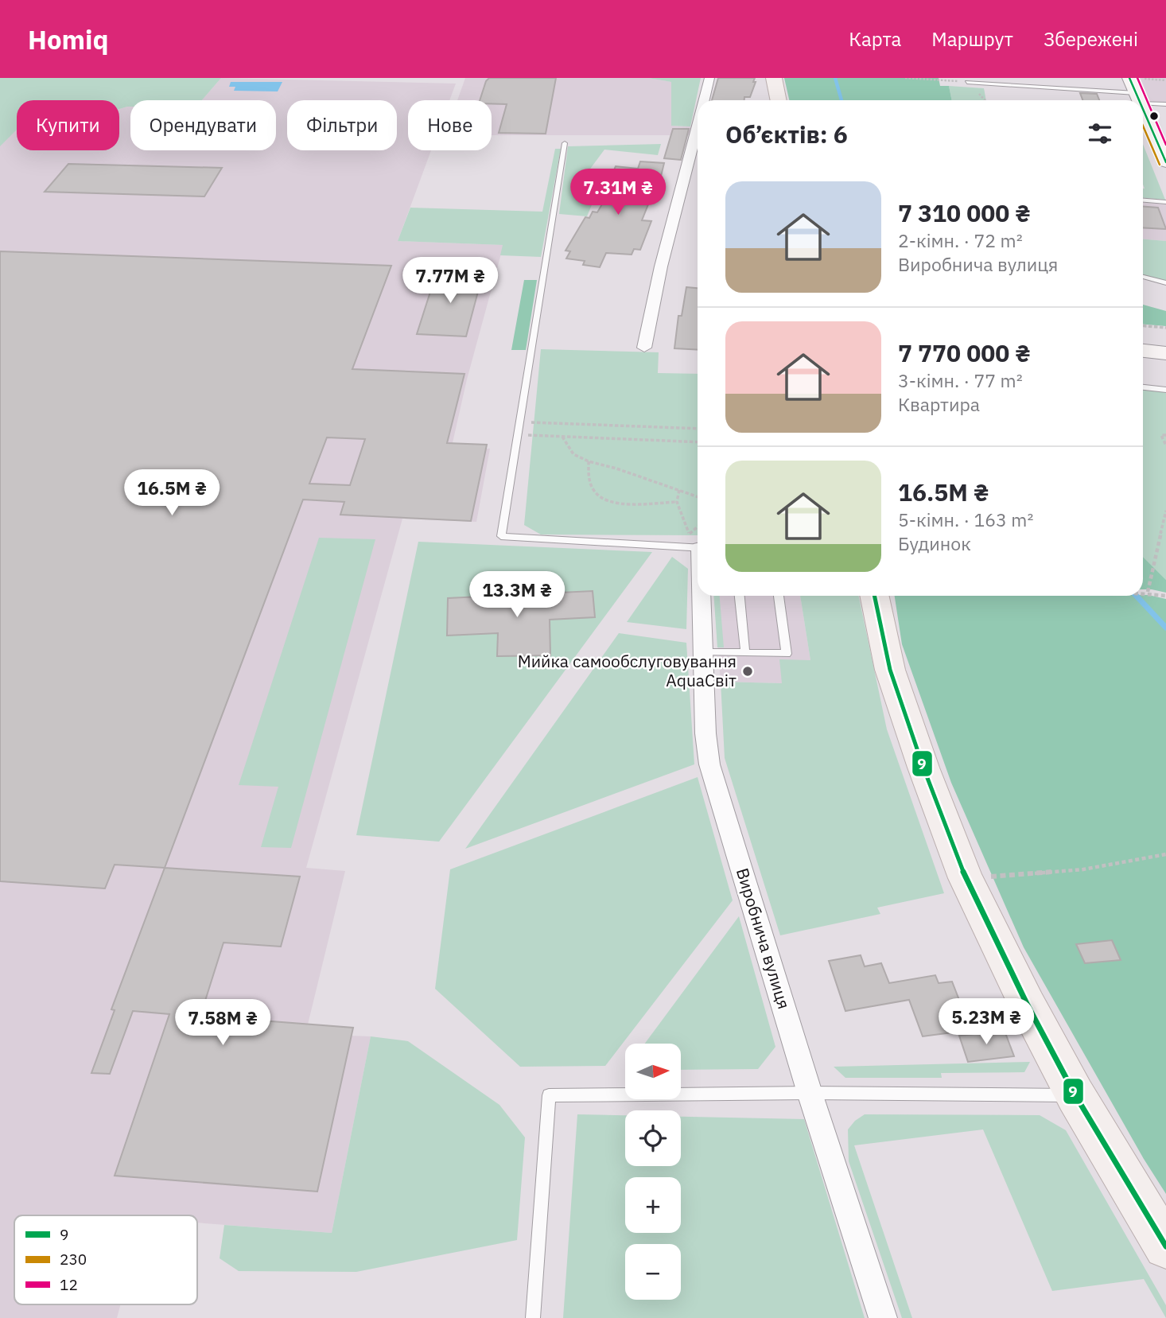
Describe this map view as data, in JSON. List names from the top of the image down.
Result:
{
  "streets": {
    "street": ["Виробнича вулиця"]
  },
  "places": ["Мийка самообслуговування AquaСвіт"],
  "lines": ["transit line 9", "transit line 12", "transit line 230"],
  "legend": ["9", "230", "12"],
  "north": "right",
  "page": {
    "header": "Homiq",
    "nav": ["Карта", "Маршрут", "Збережені"],
    "chip": [
      "Купити",
      "Орендувати",
      "Фільтри",
      "Нове"
    ],
    "heading": "Об’єктів: 6",
    "list": [
      {
        "name": "7 310 000 ₴",
        "note": "2-кімн. · 72 m² · Виробнича вулиця"
      },
      {
        "name": "7 770 000 ₴",
        "note": "3-кімн. · 77 m² · Квартира"
      },
      {
        "name": "16.5M ₴",
        "note": "5-кімн. · 163 m² · Будинок"
      }
    ],
    "price": [
      "7.31M ₴",
      "7.77M ₴",
      "16.5M ₴",
      "13.3M ₴",
      "5.23M ₴",
      "7.58M ₴"
    ],
    "map_buttons": ["+", "−"]
  }
}
